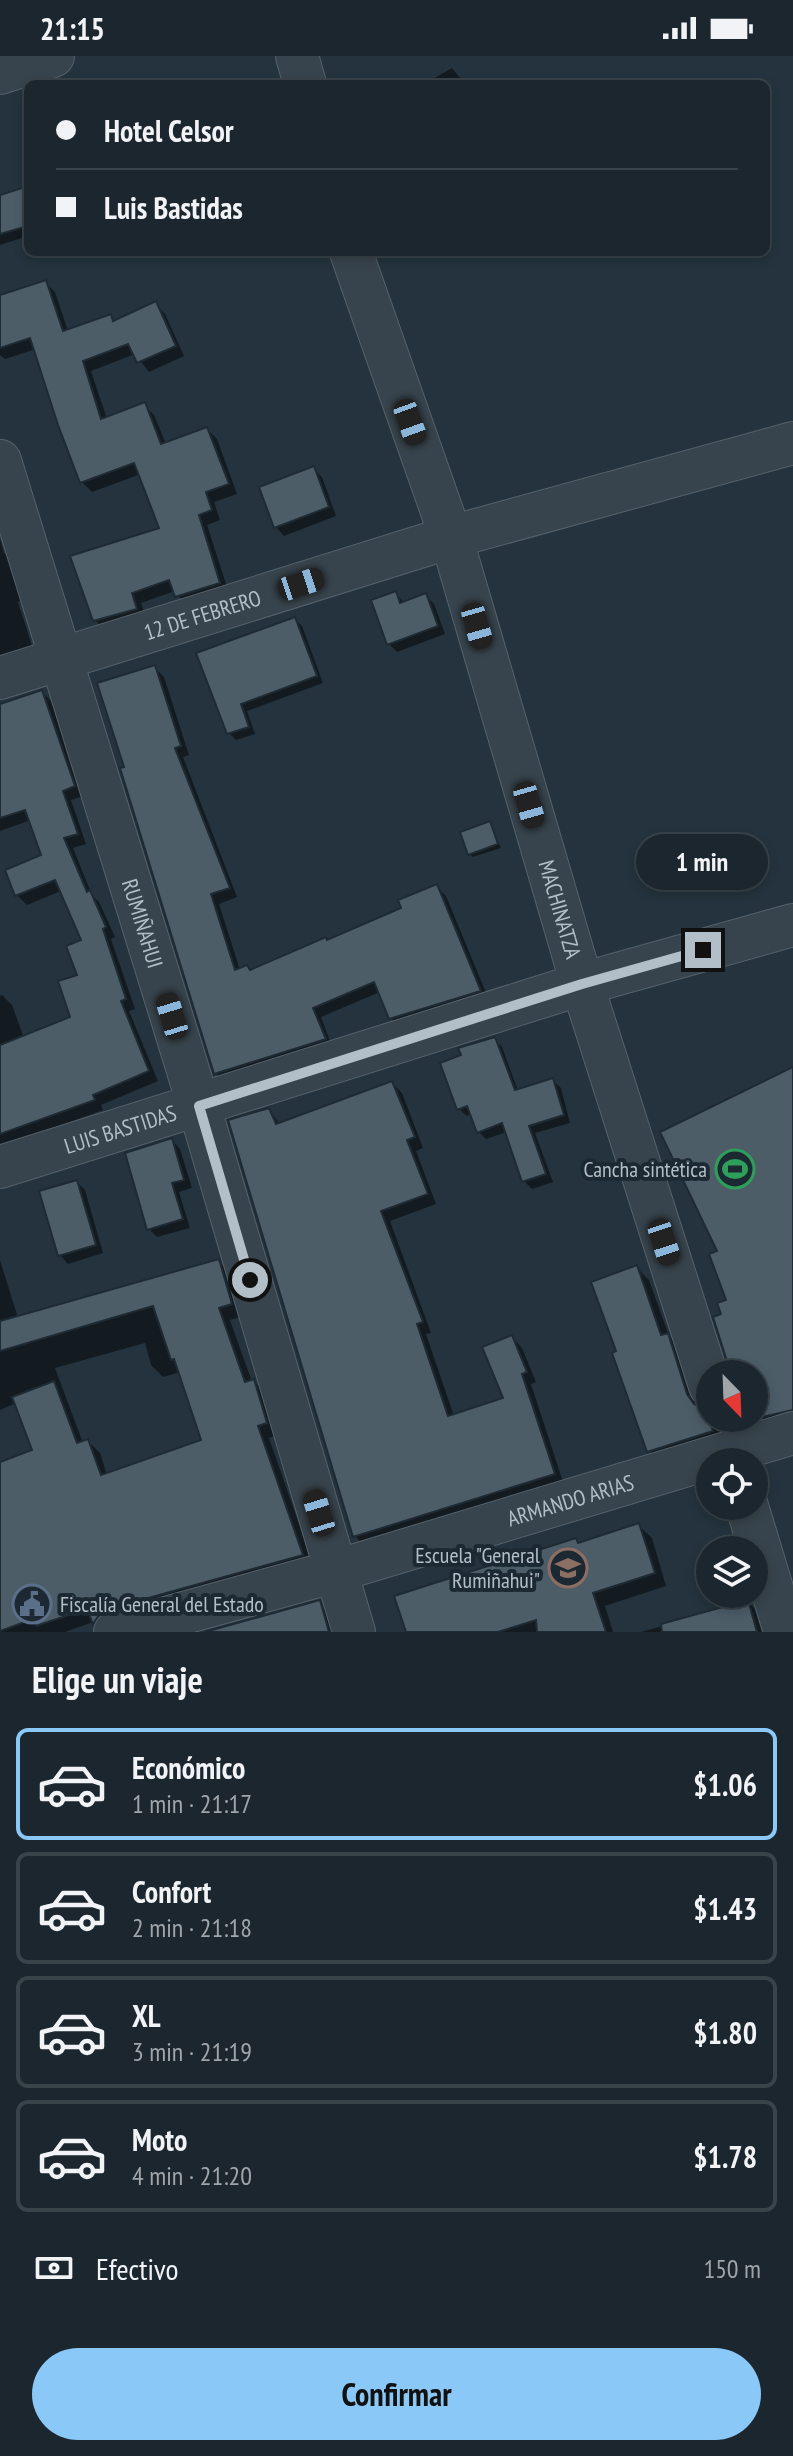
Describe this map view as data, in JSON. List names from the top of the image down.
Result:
{
  "streets": {
    "street": [
      "12 DE FEBRERO",
      "MACHINATZA",
      "RUMIÑAHUI",
      "LUIS BASTIDAS",
      "ARMANDO ARIAS"
    ]
  },
  "crossings": [
    ["12 DE FEBRERO", "MACHINATZA"],
    ["12 DE FEBRERO", "RUMIÑAHUI"],
    ["MACHINATZA", "LUIS BASTIDAS"],
    ["RUMIÑAHUI", "LUIS BASTIDAS"],
    ["RUMIÑAHUI", "ARMANDO ARIAS"]
  ],
  "places": {
    "sports": ["Cancha sintética"],
    "school or university": ["Escuela \"General Rumiñahui\""],
    "public building": ["Fiscalía General del Estado"]
  },
  "north": "bottom right",
  "page": {
    "status": "21:15",
    "banner": ["Hotel Celsor", "Luis Bastidas"],
    "bubble": "1 min",
    "heading": "Elige un viaje",
    "list": [
      {
        "name": "Económico",
        "note": "1 min · 21:17",
        "value": "$1.06"
      },
      {
        "name": "Confort",
        "note": "2 min · 21:18",
        "value": "$1.43"
      },
      {
        "name": "XL",
        "note": "3 min · 21:19",
        "value": "$1.80"
      },
      {
        "name": "Moto",
        "note": "4 min · 21:20",
        "value": "$1.78"
      }
    ],
    "pay": ["Efectivo", "150 m"],
    "buttons": "Confirmar"
  }
}
